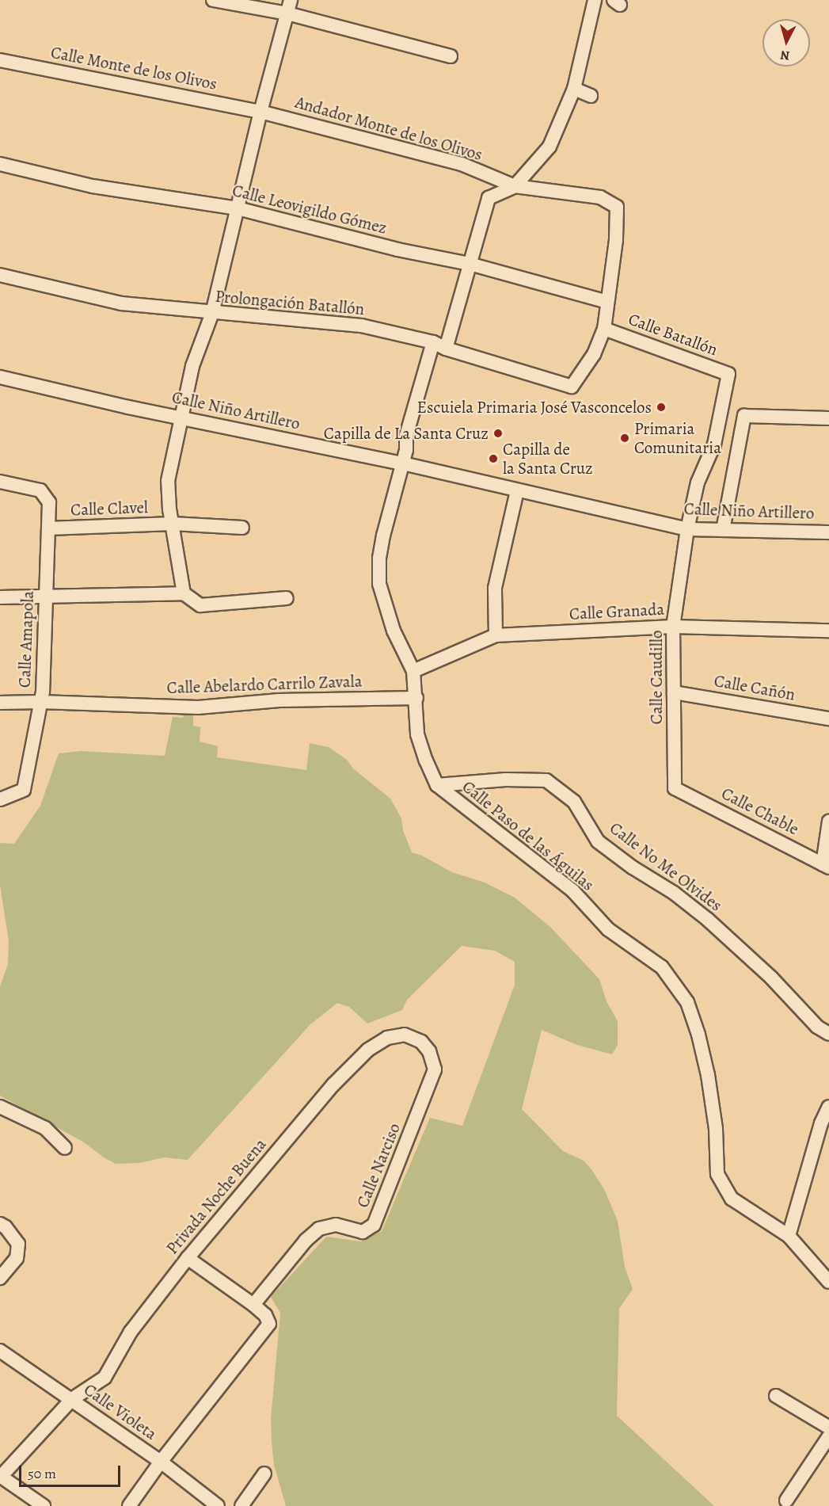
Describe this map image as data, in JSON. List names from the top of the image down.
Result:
{
  "streets": {
    "street": [
      "Calle Monte de los Olivos",
      "Andador Monte de los Olivos",
      "Calle Leovigildo Gómez",
      "Prolongación Batallón",
      "Calle Batallón",
      "Calle Niño Artillero",
      "Calle Clavel",
      "Calle Granada",
      "Calle Amapola",
      "Calle Caudillo",
      "Calle Abelardo Carrilo Zavala",
      "Calle Cañón",
      "Calle Chable",
      "Calle Paso de las Águilas",
      "Calle No Me Olvides",
      "Calle Narciso",
      "Privada Noche Buena",
      "Calle Violeta"
    ]
  },
  "crossings": [
    ["Calle Monte de los Olivos", "Andador Monte de los Olivos"],
    ["Andador Monte de los Olivos", "Calle Leovigildo Gómez"],
    ["Prolongación Batallón", "Calle Batallón"],
    ["Prolongación Batallón", "Calle Paso de las Águilas"],
    ["Calle Batallón", "Calle Caudillo"],
    ["Calle Niño Artillero", "Calle Caudillo"],
    ["Calle Niño Artillero", "Calle Paso de las Águilas"],
    ["Calle Clavel", "Calle Amapola"],
    ["Calle Granada", "Calle Caudillo"],
    ["Calle Granada", "Calle Paso de las Águilas"],
    ["Calle Amapola", "Calle Abelardo Carrilo Zavala"],
    ["Calle Caudillo", "Calle Cañón"],
    ["Calle Caudillo", "Calle Chable"],
    ["Calle Abelardo Carrilo Zavala", "Calle Paso de las Águilas"],
    ["Calle Paso de las Águilas", "Calle No Me Olvides"],
    ["Calle Narciso", "Privada Noche Buena"],
    ["Privada Noche Buena", "Calle Violeta"]
  ],
  "places": [
    "Escuiela Primaria José Vasconcelos",
    "Capilla de La Santa Cruz",
    "Primaria Comunitaria",
    "Capilla de la Santa Cruz"
  ],
  "scale_bar": "50 m",
  "north": "bottom"
}
